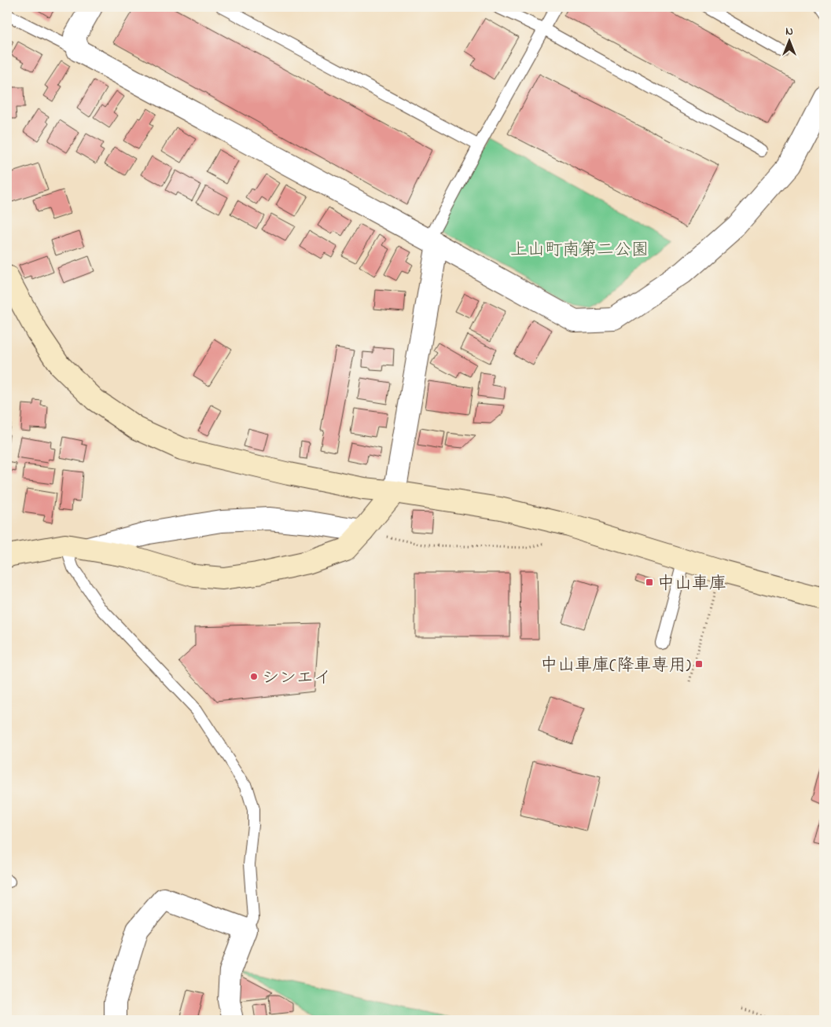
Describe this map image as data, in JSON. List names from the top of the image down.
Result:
{
  "parks": ["上山町南第二公園"],
  "places": {
    "transit": ["中山車庫", "中山車庫(降車専用)"],
    "other": ["シンエイ"]
  },
  "north": "top"
}
